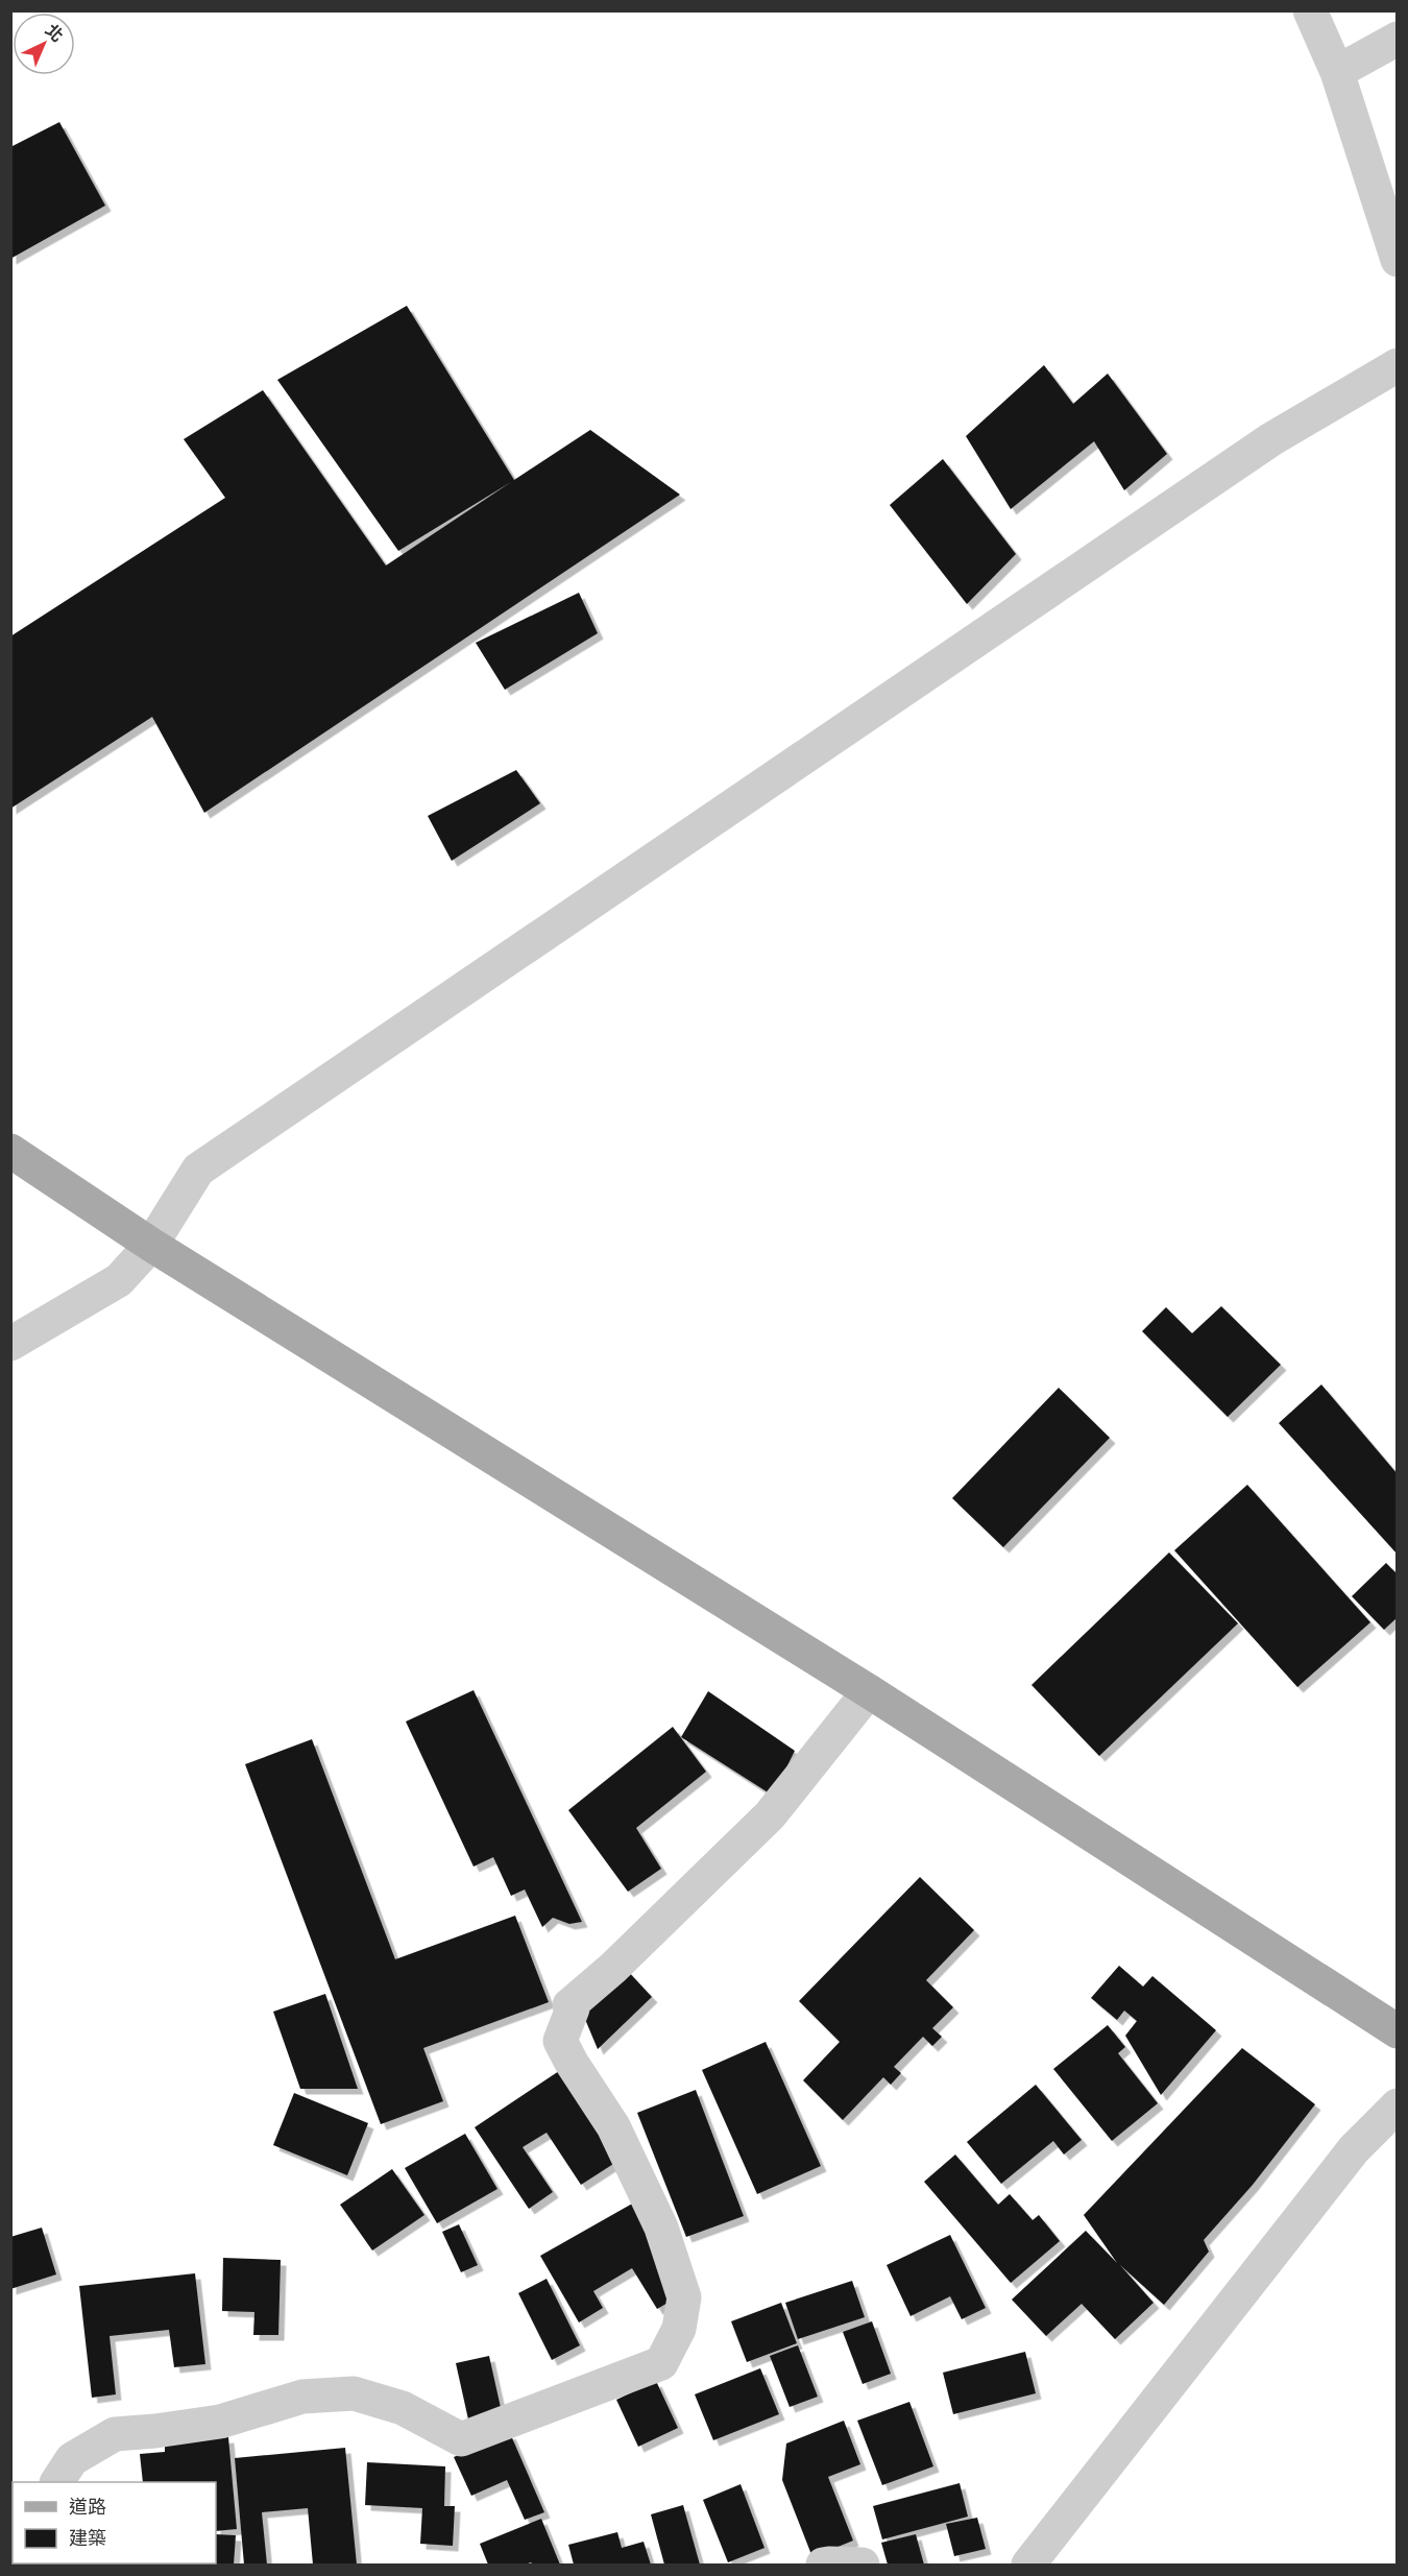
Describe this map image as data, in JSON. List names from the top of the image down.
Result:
{
  "legend": ["道路", "建築"],
  "north": "top right"
}
